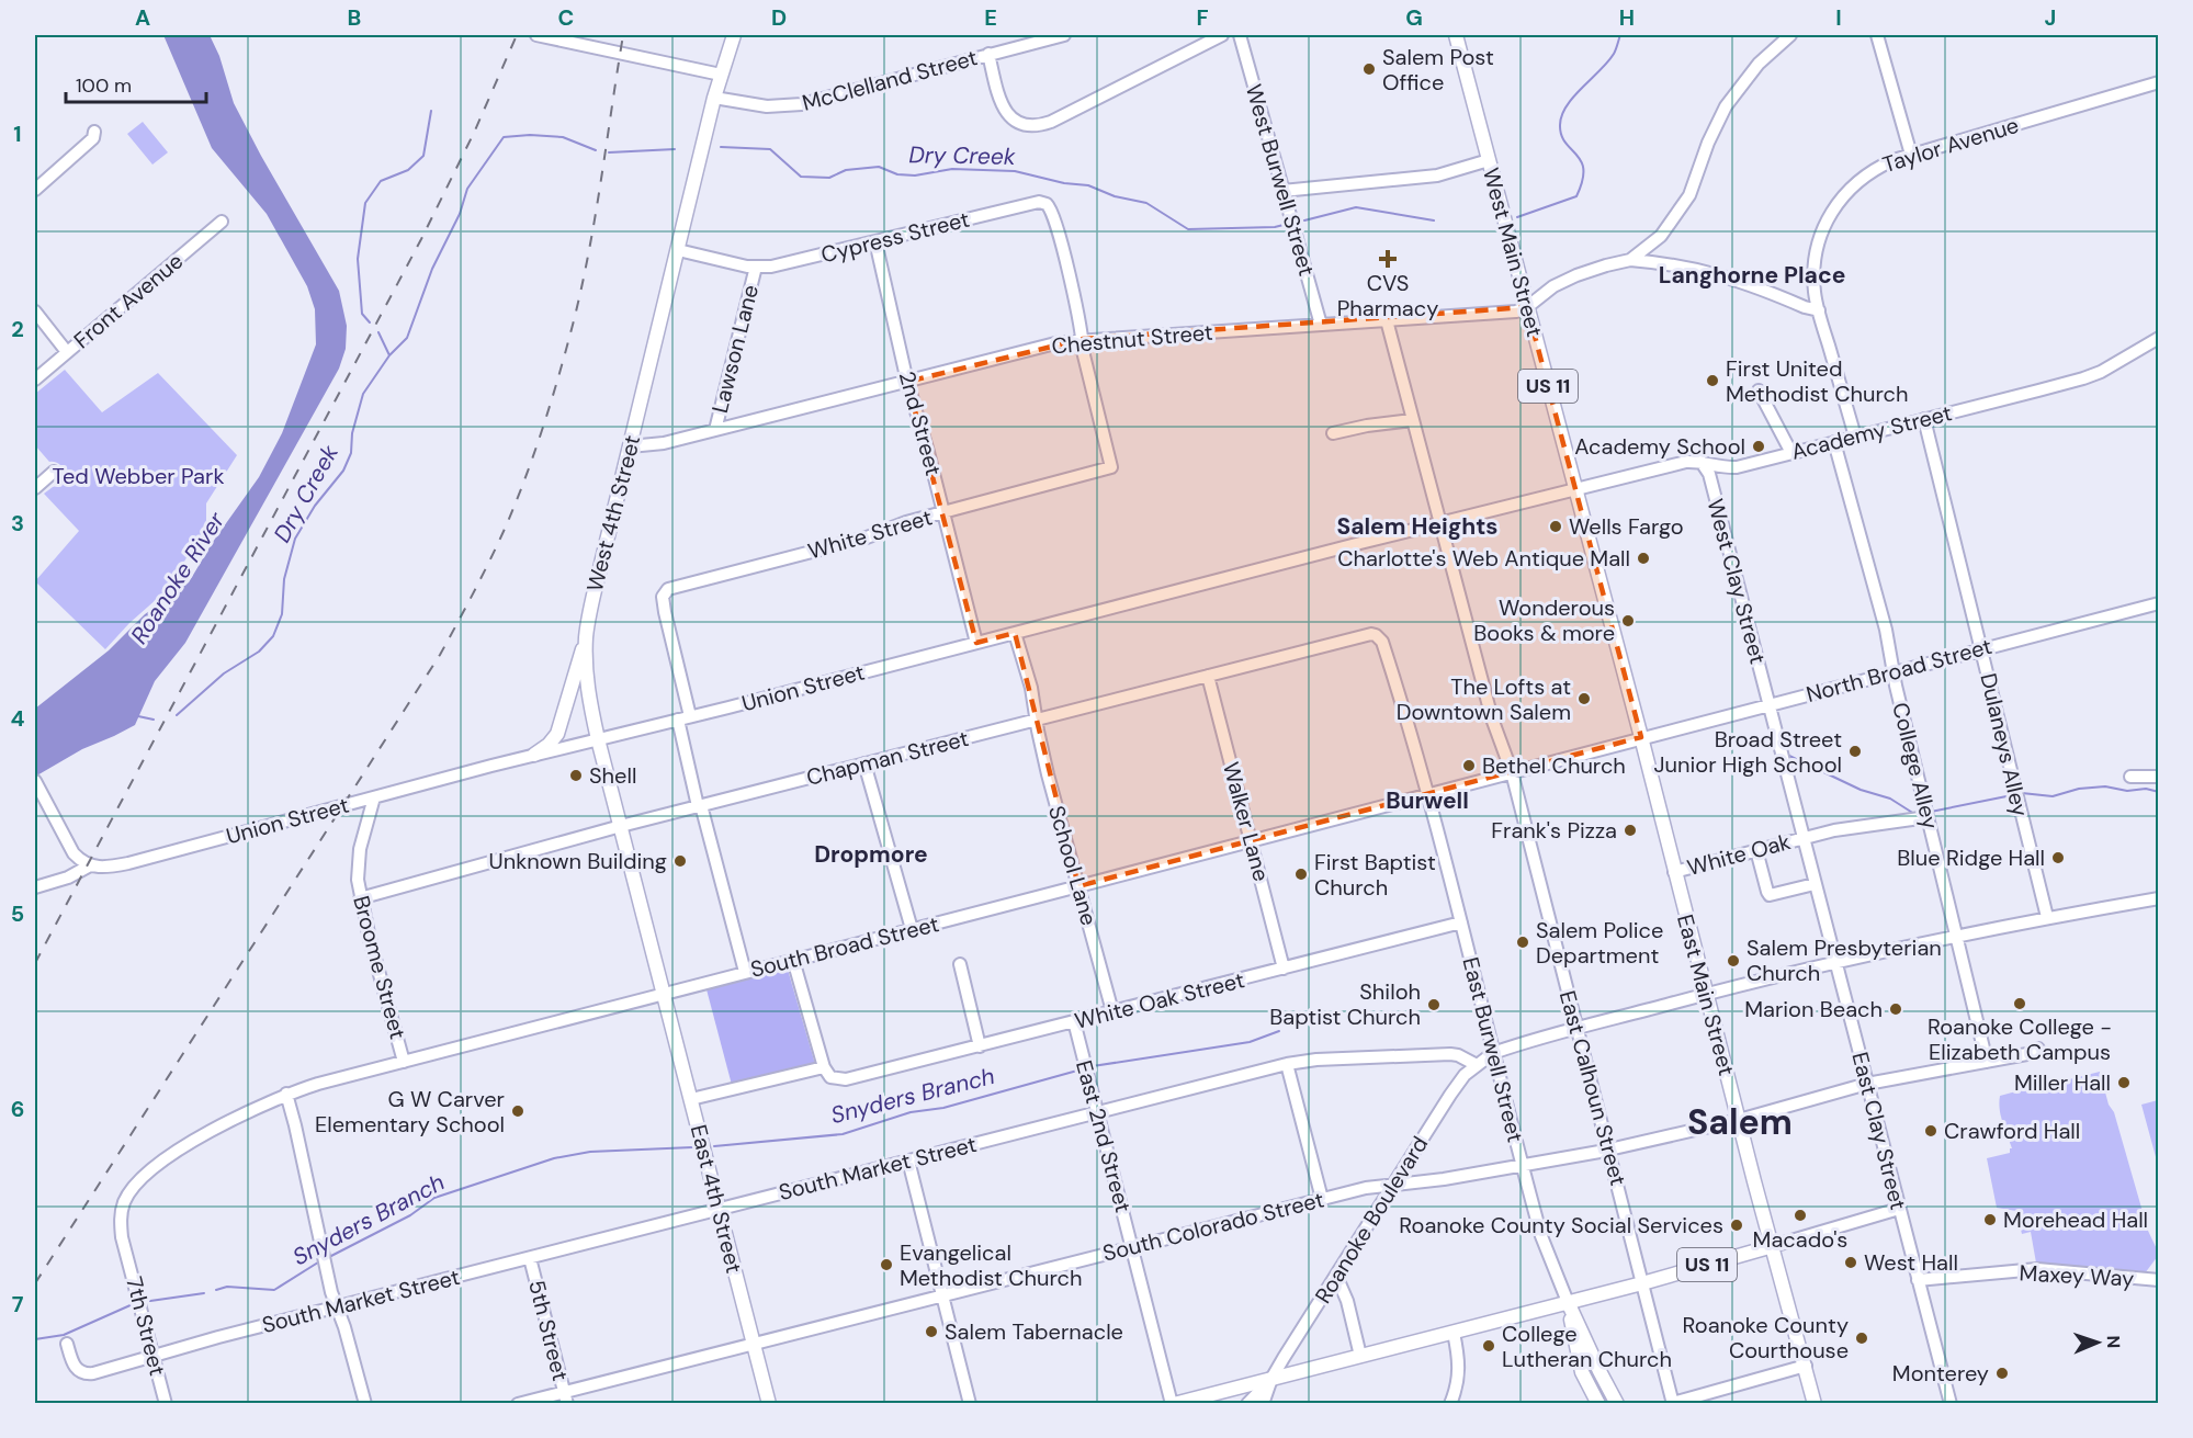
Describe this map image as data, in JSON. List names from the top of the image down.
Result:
{
  "streets": {
    "main road": [
      "West Main Street",
      "US 11",
      "West 4th Street",
      "East Main Street",
      "East 4th Street"
    ],
    "street": [
      "McClelland Street",
      "Taylor Avenue",
      "West Burwell Street",
      "Cypress Street",
      "Front Avenue",
      "Chestnut Street",
      "Lawson Lane",
      "2nd Street",
      "Academy Street",
      "White Street",
      "West Clay Street",
      "North Broad Street",
      "Union Street",
      "Dulaneys Alley",
      "Chapman Street",
      "College Alley",
      "Walker Lane",
      "White Oak",
      "School Lane",
      "South Broad Street",
      "Broome Street",
      "White Oak Street",
      "East Burwell Street",
      "East Calhoun Street",
      "East Clay Street",
      "East 2nd Street",
      "South Market Street",
      "Roanoke Boulevard",
      "South Colorado Street",
      "Maxey Way",
      "7th Street",
      "5th Street"
    ]
  },
  "crossings": [
    ["McClelland Street", "West 4th Street"],
    ["Taylor Avenue", "Academy Street"],
    ["West Burwell Street", "Chestnut Street"],
    ["Cypress Street", "Chestnut Street"],
    ["Cypress Street", "Lawson Lane"],
    ["Cypress Street", "2nd Street"],
    ["Cypress Street", "West 4th Street"],
    ["Cypress Street", "White Street"],
    ["West Main Street", "Chestnut Street"],
    ["West Main Street", "Academy Street"],
    ["West Main Street", "North Broad Street"],
    ["West Main Street", "Union Street"],
    ["West Main Street", "South Broad Street"],
    ["West Main Street", "East Main Street"],
    ["Chestnut Street", "Lawson Lane"],
    ["Chestnut Street", "2nd Street"],
    ["Chestnut Street", "West 4th Street"],
    ["Chestnut Street", "East Calhoun Street"],
    ["US 11", "East Main Street"],
    ["US 11", "East Burwell Street"],
    ["US 11", "East Calhoun Street"],
    ["US 11", "East 2nd Street"],
    ["US 11", "Roanoke Boulevard"],
    ["2nd Street", "White Street"],
    ["2nd Street", "Union Street"],
    ["Academy Street", "West Clay Street"],
    ["Academy Street", "Union Street"],
    ["Academy Street", "Dulaneys Alley"],
    ["Academy Street", "College Alley"],
    ["West 4th Street", "Union Street"],
    ["West 4th Street", "Chapman Street"],
    ["West 4th Street", "South Broad Street"],
    ["West 4th Street", "East 4th Street"],
    ["White Street", "Union Street"],
    ["West Clay Street", "North Broad Street"],
    ["West Clay Street", "East Clay Street"],
    ["North Broad Street", "Dulaneys Alley"],
    ["North Broad Street", "College Alley"],
    ["North Broad Street", "South Broad Street"],
    ["North Broad Street", "East Main Street"],
    ["North Broad Street", "East Clay Street"],
    ["Union Street", "School Lane"],
    ["Union Street", "Broome Street"],
    ["Union Street", "East Calhoun Street"],
    ["Chapman Street", "Walker Lane"],
    ["Chapman Street", "School Lane"],
    ["Chapman Street", "South Broad Street"],
    ["Chapman Street", "Broome Street"],
    ["Chapman Street", "East Burwell Street"],
    ["College Alley", "White Oak"],
    ["College Alley", "South Colorado Street"],
    ["Walker Lane", "South Broad Street"],
    ["Walker Lane", "White Oak Street"],
    ["White Oak", "East Main Street"],
    ["White Oak", "East Clay Street"],
    ["School Lane", "South Broad Street"],
    ["School Lane", "White Oak Street"],
    ["South Broad Street", "Broome Street"],
    ["South Broad Street", "East Main Street"],
    ["South Broad Street", "East Burwell Street"],
    ["South Broad Street", "East Calhoun Street"],
    ["South Broad Street", "East 4th Street"],
    ["South Broad Street", "7th Street"],
    ["East Main Street", "South Colorado Street"],
    ["White Oak Street", "East Burwell Street"],
    ["White Oak Street", "East 2nd Street"],
    ["East Burwell Street", "South Colorado Street"],
    ["East Calhoun Street", "South Colorado Street"],
    ["East Clay Street", "South Colorado Street"],
    ["East Clay Street", "Maxey Way"],
    ["East 2nd Street", "South Market Street"],
    ["East 2nd Street", "South Colorado Street"],
    ["South Market Street", "East 4th Street"],
    ["South Market Street", "Roanoke Boulevard"],
    ["South Market Street", "7th Street"],
    ["South Market Street", "5th Street"],
    ["East 4th Street", "South Colorado Street"],
    ["Roanoke Boulevard", "South Colorado Street"],
    ["South Colorado Street", "5th Street"]
  ],
  "districts": [
    "Langhorne Place",
    "Salem Heights",
    "Burwell",
    "Dropmore",
    "Salem"
  ],
  "water": ["Dry Creek", "Roanoke River", "Snyders Branch"],
  "parks": ["Ted Webber Park"],
  "places": {
    "other": [
      "Salem Post Office",
      "First United Methodist Church",
      "Academy School",
      "Wells Fargo",
      "Charlotte's Web Antique Mall",
      "Wonderous Books & more",
      "The Lofts at Downtown Salem",
      "Broad Street Junior High School",
      "Bethel Church",
      "Shell",
      "Frank's Pizza",
      "Blue Ridge Hall",
      "Unknown Building",
      "First Baptist Church",
      "Salem Police Department",
      "Salem Presbyterian Church",
      "Roanoke College - Elizabeth Campus",
      "Shiloh Baptist Church",
      "Marion Beach",
      "Miller Hall",
      "G W Carver Elementary School",
      "Crawford Hall",
      "Macado's",
      "Morehead Hall",
      "Roanoke County Social Services",
      "West Hall",
      "Evangelical Methodist Church",
      "Salem Tabernacle",
      "Roanoke County Courthouse",
      "College Lutheran Church",
      "Monterey"
    ],
    "health": ["CVS Pharmacy"]
  },
  "scale_bar": "100 m",
  "north": "right",
  "grid": {
    "columns": [
      "A",
      "B",
      "C",
      "D",
      "E",
      "F",
      "G",
      "H",
      "I",
      "J"
    ],
    "rows": [
      "1",
      "2",
      "3",
      "4",
      "5",
      "6",
      "7"
    ]
  }
}
